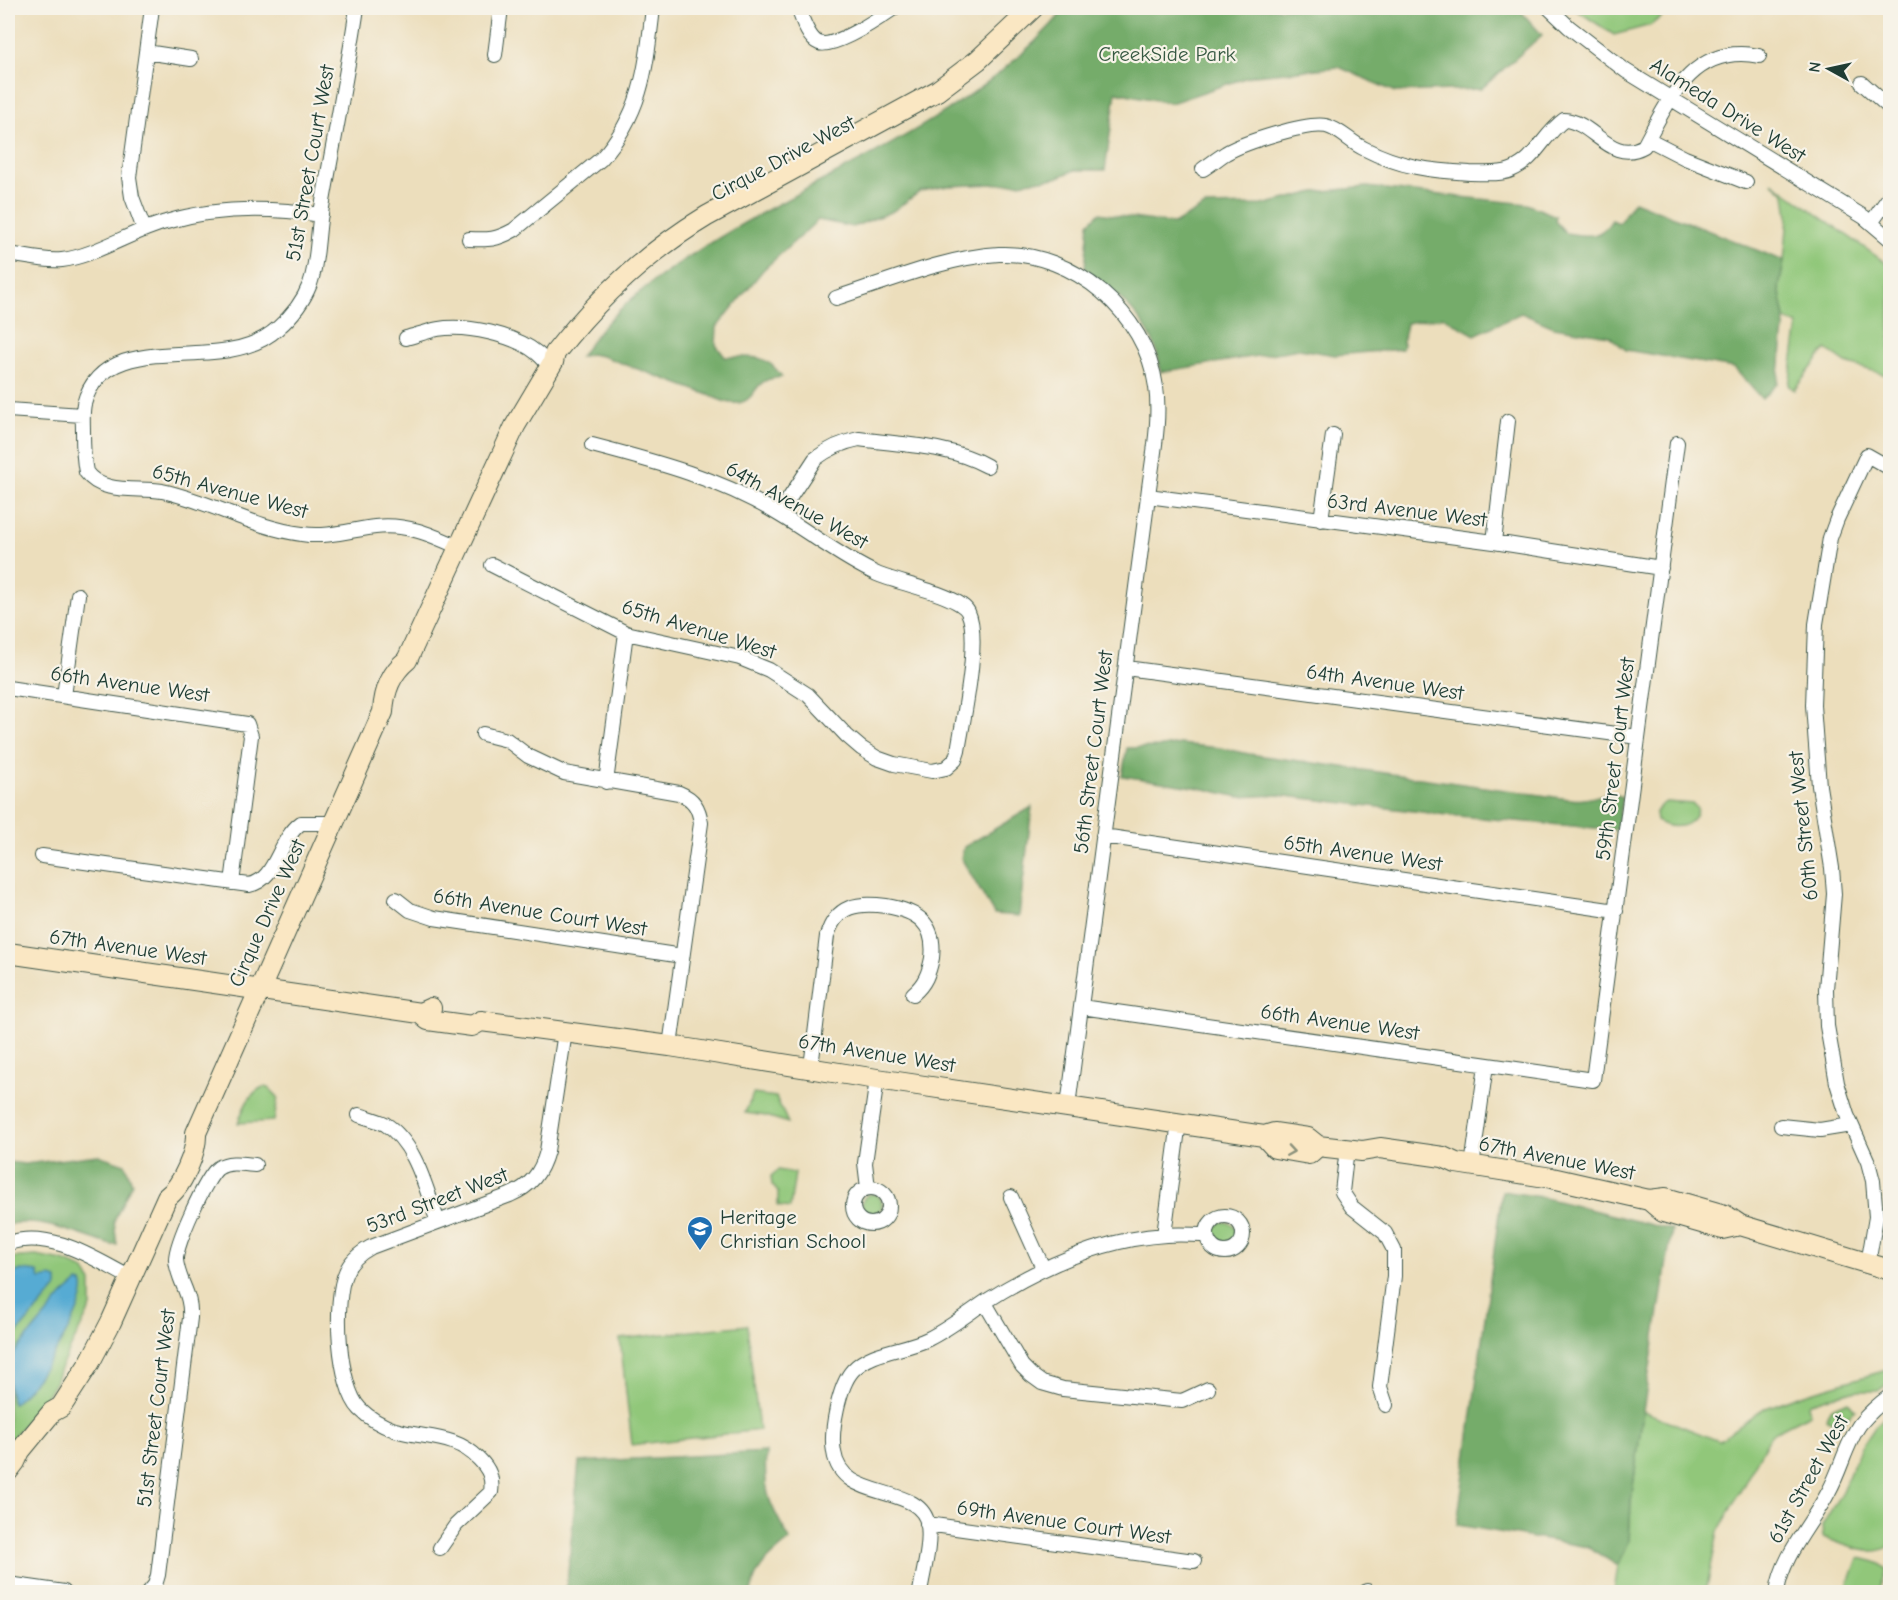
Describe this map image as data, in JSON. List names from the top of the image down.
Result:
{
  "streets": {
    "main road": ["Cirque Drive West", "67th Avenue West"],
    "street": [
      "Alameda Drive West",
      "51st Street Court West",
      "65th Avenue West",
      "64th Avenue West",
      "63rd Avenue West",
      "66th Avenue West",
      "56th Street Court West",
      "59th Street Court West",
      "60th Street West",
      "66th Avenue Court West",
      "53rd Street West",
      "61st Street West",
      "69th Avenue Court West"
    ]
  },
  "crossings": [
    ["Cirque Drive West", "65th Avenue West"],
    ["Cirque Drive West", "67th Avenue West"],
    ["51st Street Court West", "65th Avenue West"],
    ["65th Avenue West", "64th Avenue West"],
    ["65th Avenue West", "56th Street Court West"],
    ["65th Avenue West", "59th Street Court West"],
    ["64th Avenue West", "56th Street Court West"],
    ["64th Avenue West", "59th Street Court West"],
    ["63rd Avenue West", "56th Street Court West"],
    ["63rd Avenue West", "59th Street Court West"],
    ["66th Avenue West", "56th Street Court West"],
    ["66th Avenue West", "59th Street Court West"],
    ["56th Street Court West", "67th Avenue West"],
    ["60th Street West", "67th Avenue West"],
    ["67th Avenue West", "53rd Street West"]
  ],
  "parks": ["CreekSide Park"],
  "places": {
    "school or university": ["Heritage Christian School"]
  },
  "north": "left"
}
